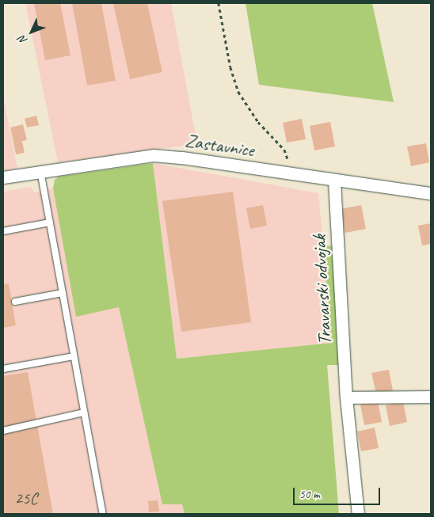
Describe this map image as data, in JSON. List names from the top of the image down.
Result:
{
  "streets": {
    "street": ["Zastavnice", "Travarski odvojak"]
  },
  "crossings": [
    ["Zastavnice", "Travarski odvojak"]
  ],
  "house_numbers": ["25C"],
  "scale_bar": "50 m",
  "north": "bottom left"
}
